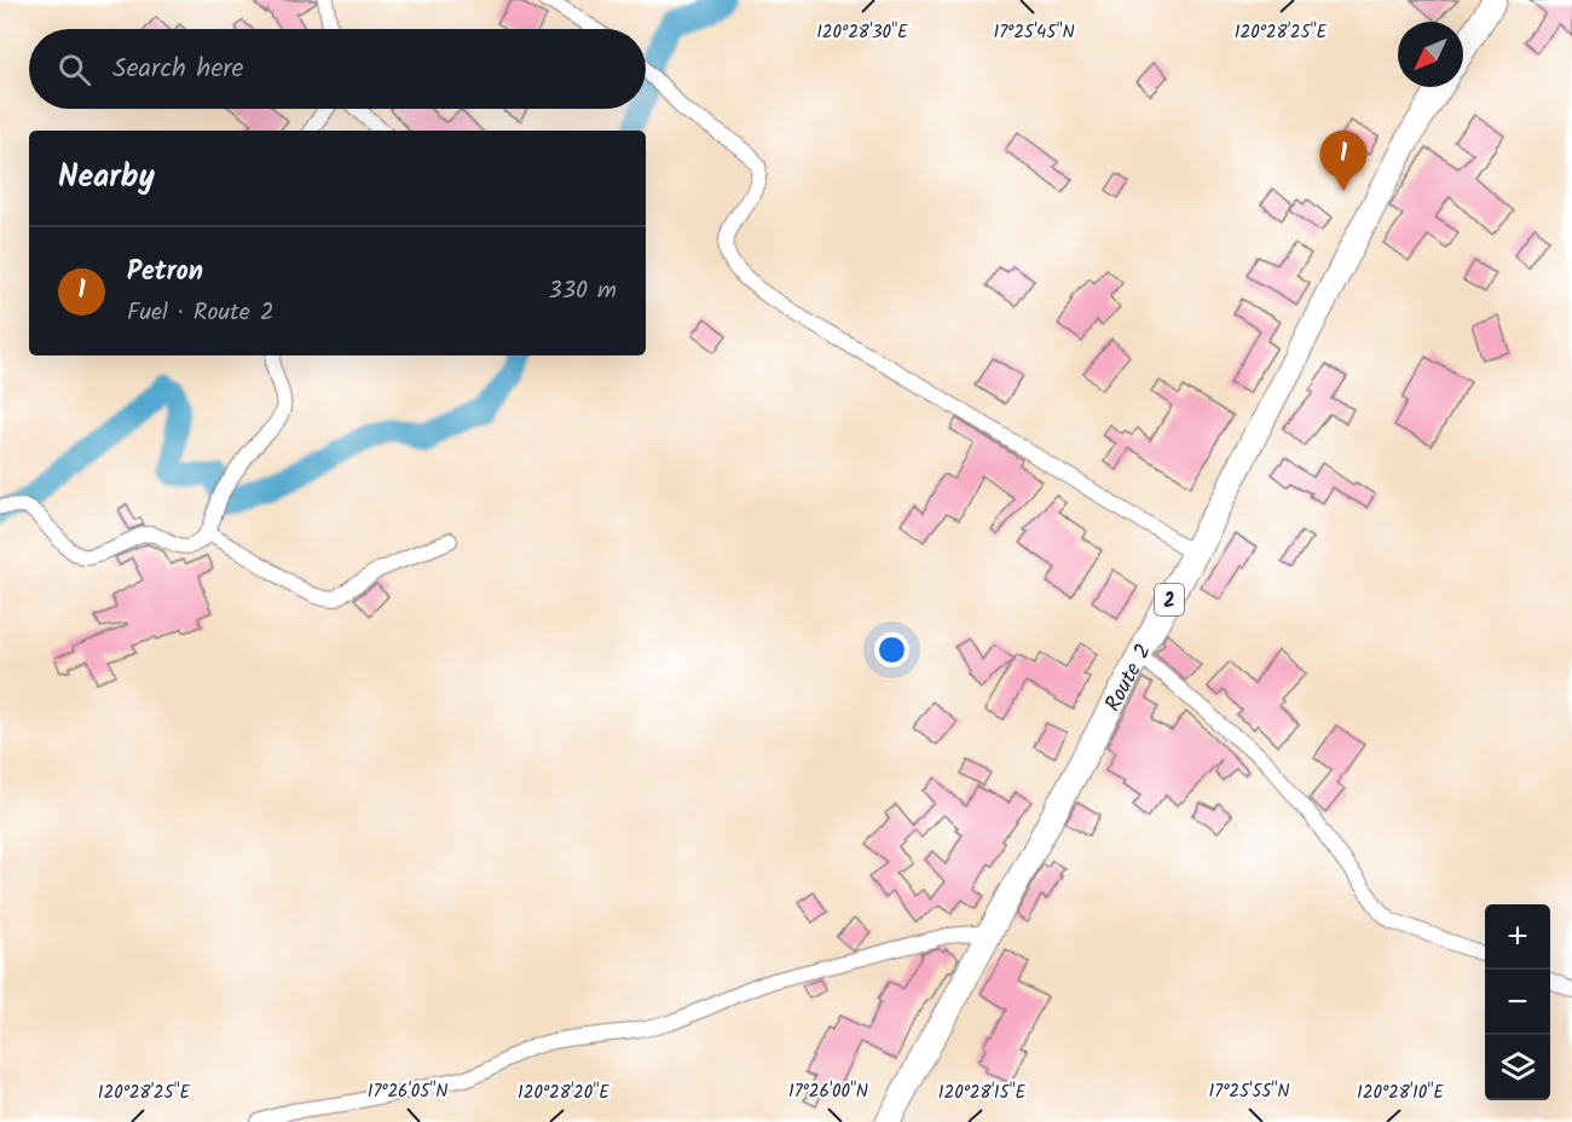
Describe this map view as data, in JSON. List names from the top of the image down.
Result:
{
  "streets": {
    "highway": ["2", "Route 2"]
  },
  "north": "bottom left",
  "page": {
    "search": "Search here",
    "pins": "1",
    "heading": "Nearby",
    "list": [
      {
        "mark": "1",
        "name": "Petron",
        "note": "Fuel · Route 2",
        "value": "330 m"
      }
    ],
    "map_buttons": ["+", "−"]
  },
  "coordinates": [
    "120°28'30\"E",
    "120°28'25\"E",
    "17°25'45\"N",
    "17°26'05\"N",
    "17°26'00\"N",
    "17°25'55\"N",
    "120°28'20\"E",
    "120°28'15\"E",
    "120°28'10\"E"
  ]
}
